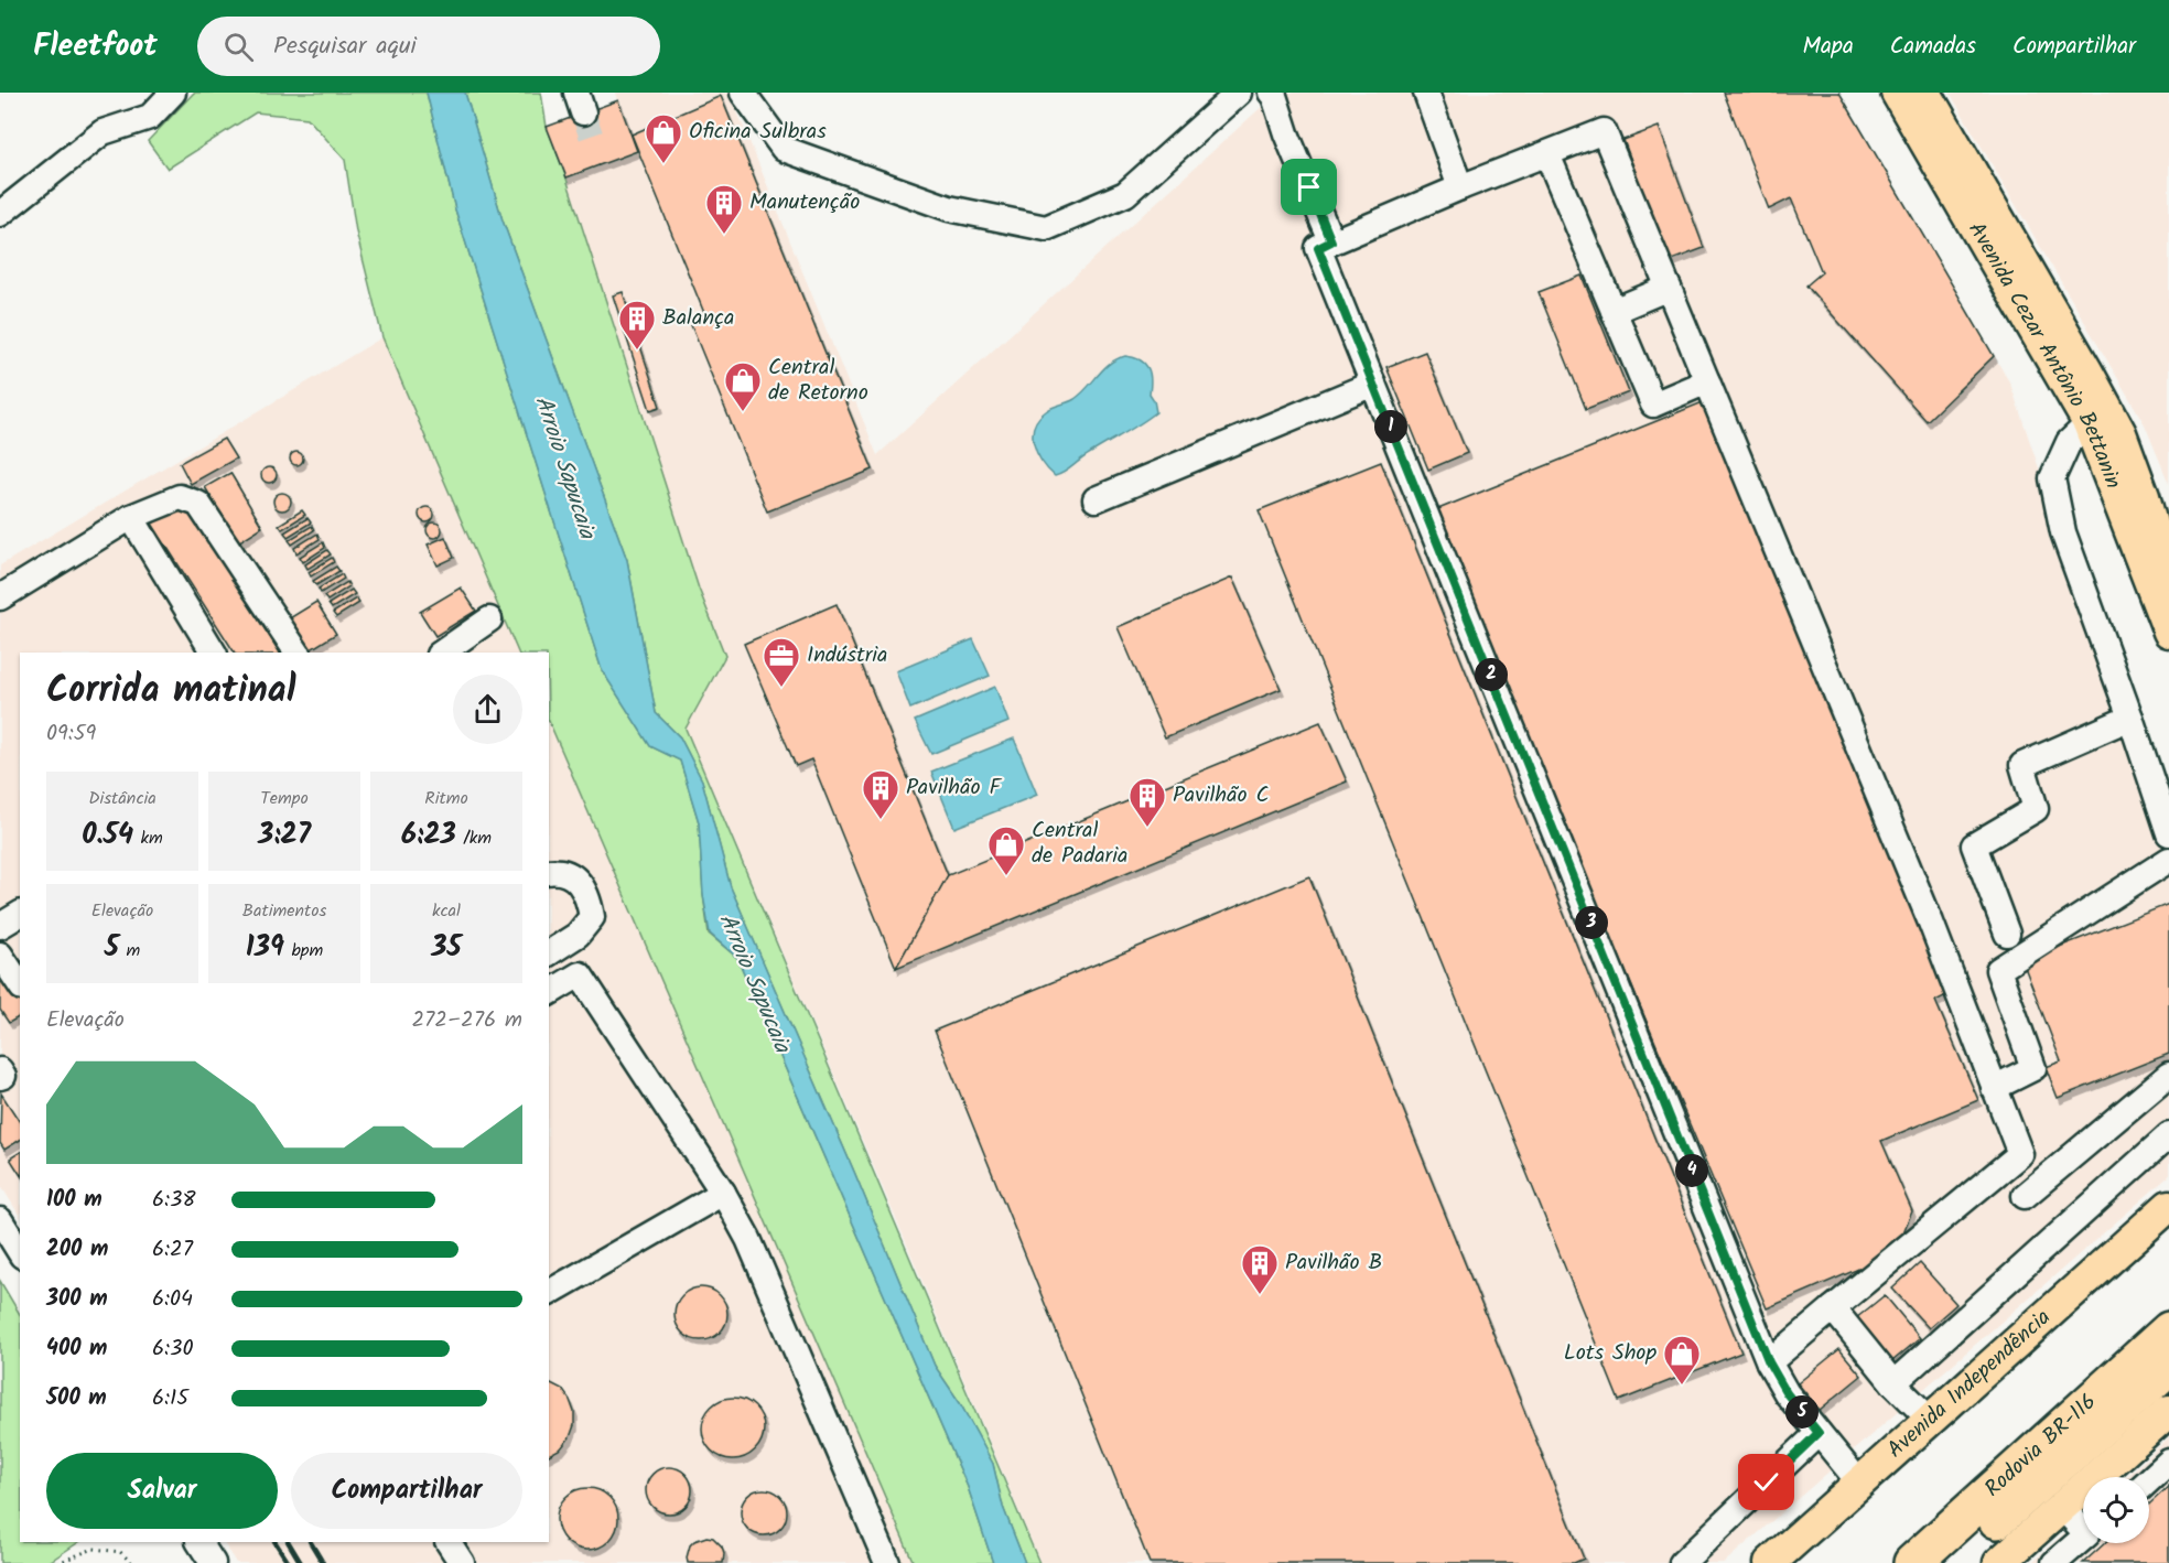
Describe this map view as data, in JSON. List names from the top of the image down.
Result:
{
  "streets": {
    "highway": ["Rodovia BR-116"],
    "main road": ["Avenida Cezar Antônio Bettanin", "Avenida Independência"]
  },
  "water": ["Arroio Sapucaia"],
  "places": {
    "shop": [
      "Oficina Sulbras",
      "Central de Retorno",
      "Central de Padaria",
      "Lots Shop"
    ],
    "building": [
      "Manutenção",
      "Balança",
      "Pavilhão F",
      "Pavilhão C",
      "Pavilhão B"
    ],
    "office": ["Indústria"]
  },
  "page": {
    "header": "Fleetfoot",
    "search": "Pesquisar aqui",
    "nav": ["Mapa", "Camadas", "Compartilhar"],
    "pins": [
      "1",
      "2",
      "3",
      "4",
      "5"
    ],
    "heading": ["Corrida matinal", "09:59"],
    "stats": [
      ["Distância", "0.54 km"],
      ["Tempo", "3:27"],
      ["Ritmo", "6:23 /km"],
      ["Elevação", "5 m"],
      ["Batimentos", "139 bpm"],
      ["kcal", "35"]
    ],
    "chart": ["Elevação", "272–276 m"],
    "list": [
      {
        "name": "100 m",
        "note": "6:38"
      },
      {
        "name": "200 m",
        "note": "6:27"
      },
      {
        "name": "300 m",
        "note": "6:04"
      },
      {
        "name": "400 m",
        "note": "6:30"
      },
      {
        "name": "500 m",
        "note": "6:15"
      }
    ],
    "buttons": ["Salvar", "Compartilhar"]
  }
}
